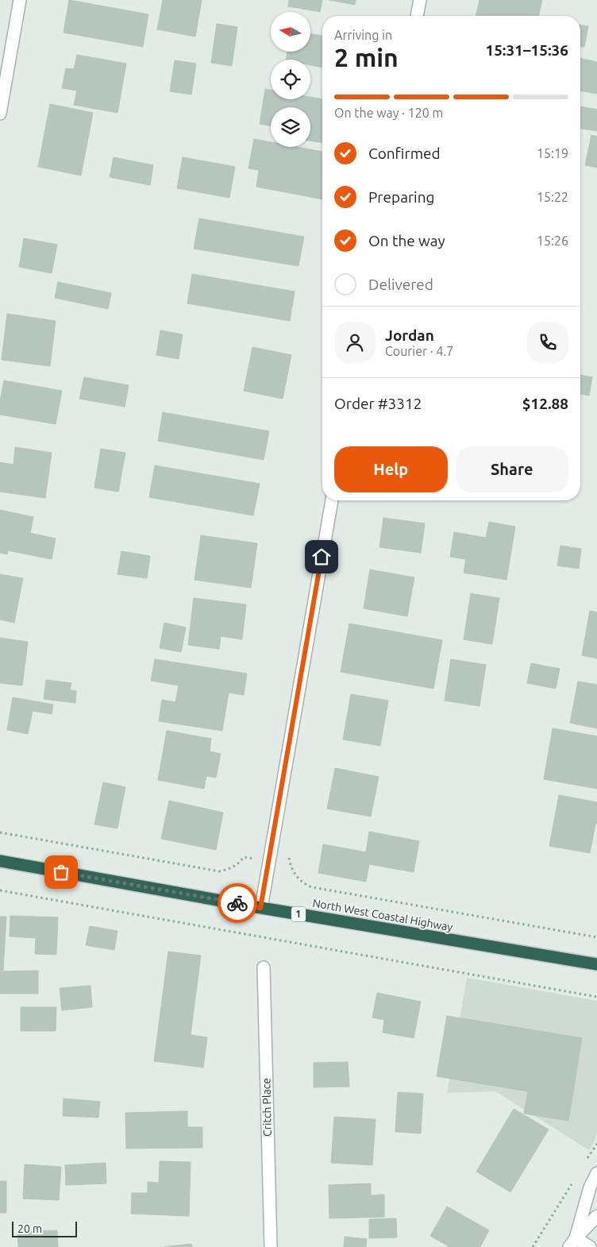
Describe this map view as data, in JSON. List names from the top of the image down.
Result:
{
  "streets": {
    "highway": ["1", "North West Coastal Highway"],
    "street": ["Critch Place"]
  },
  "scale_bar": "20 m",
  "north": "left",
  "page": {
    "heading": ["2 min", "Arriving in", "15:31–15:36"],
    "panel": [
      "Jordan",
      "Courier · 4.7",
      "Order #3312",
      "$12.88"
    ],
    "bar": "On the way · 120 m",
    "list": [
      ["Confirmed", "15:19"],
      ["Preparing", "15:22"],
      ["On the way", "15:26"],
      "Delivered"
    ],
    "buttons": ["Help", "Share"],
    "scale": "20 m"
  }
}
